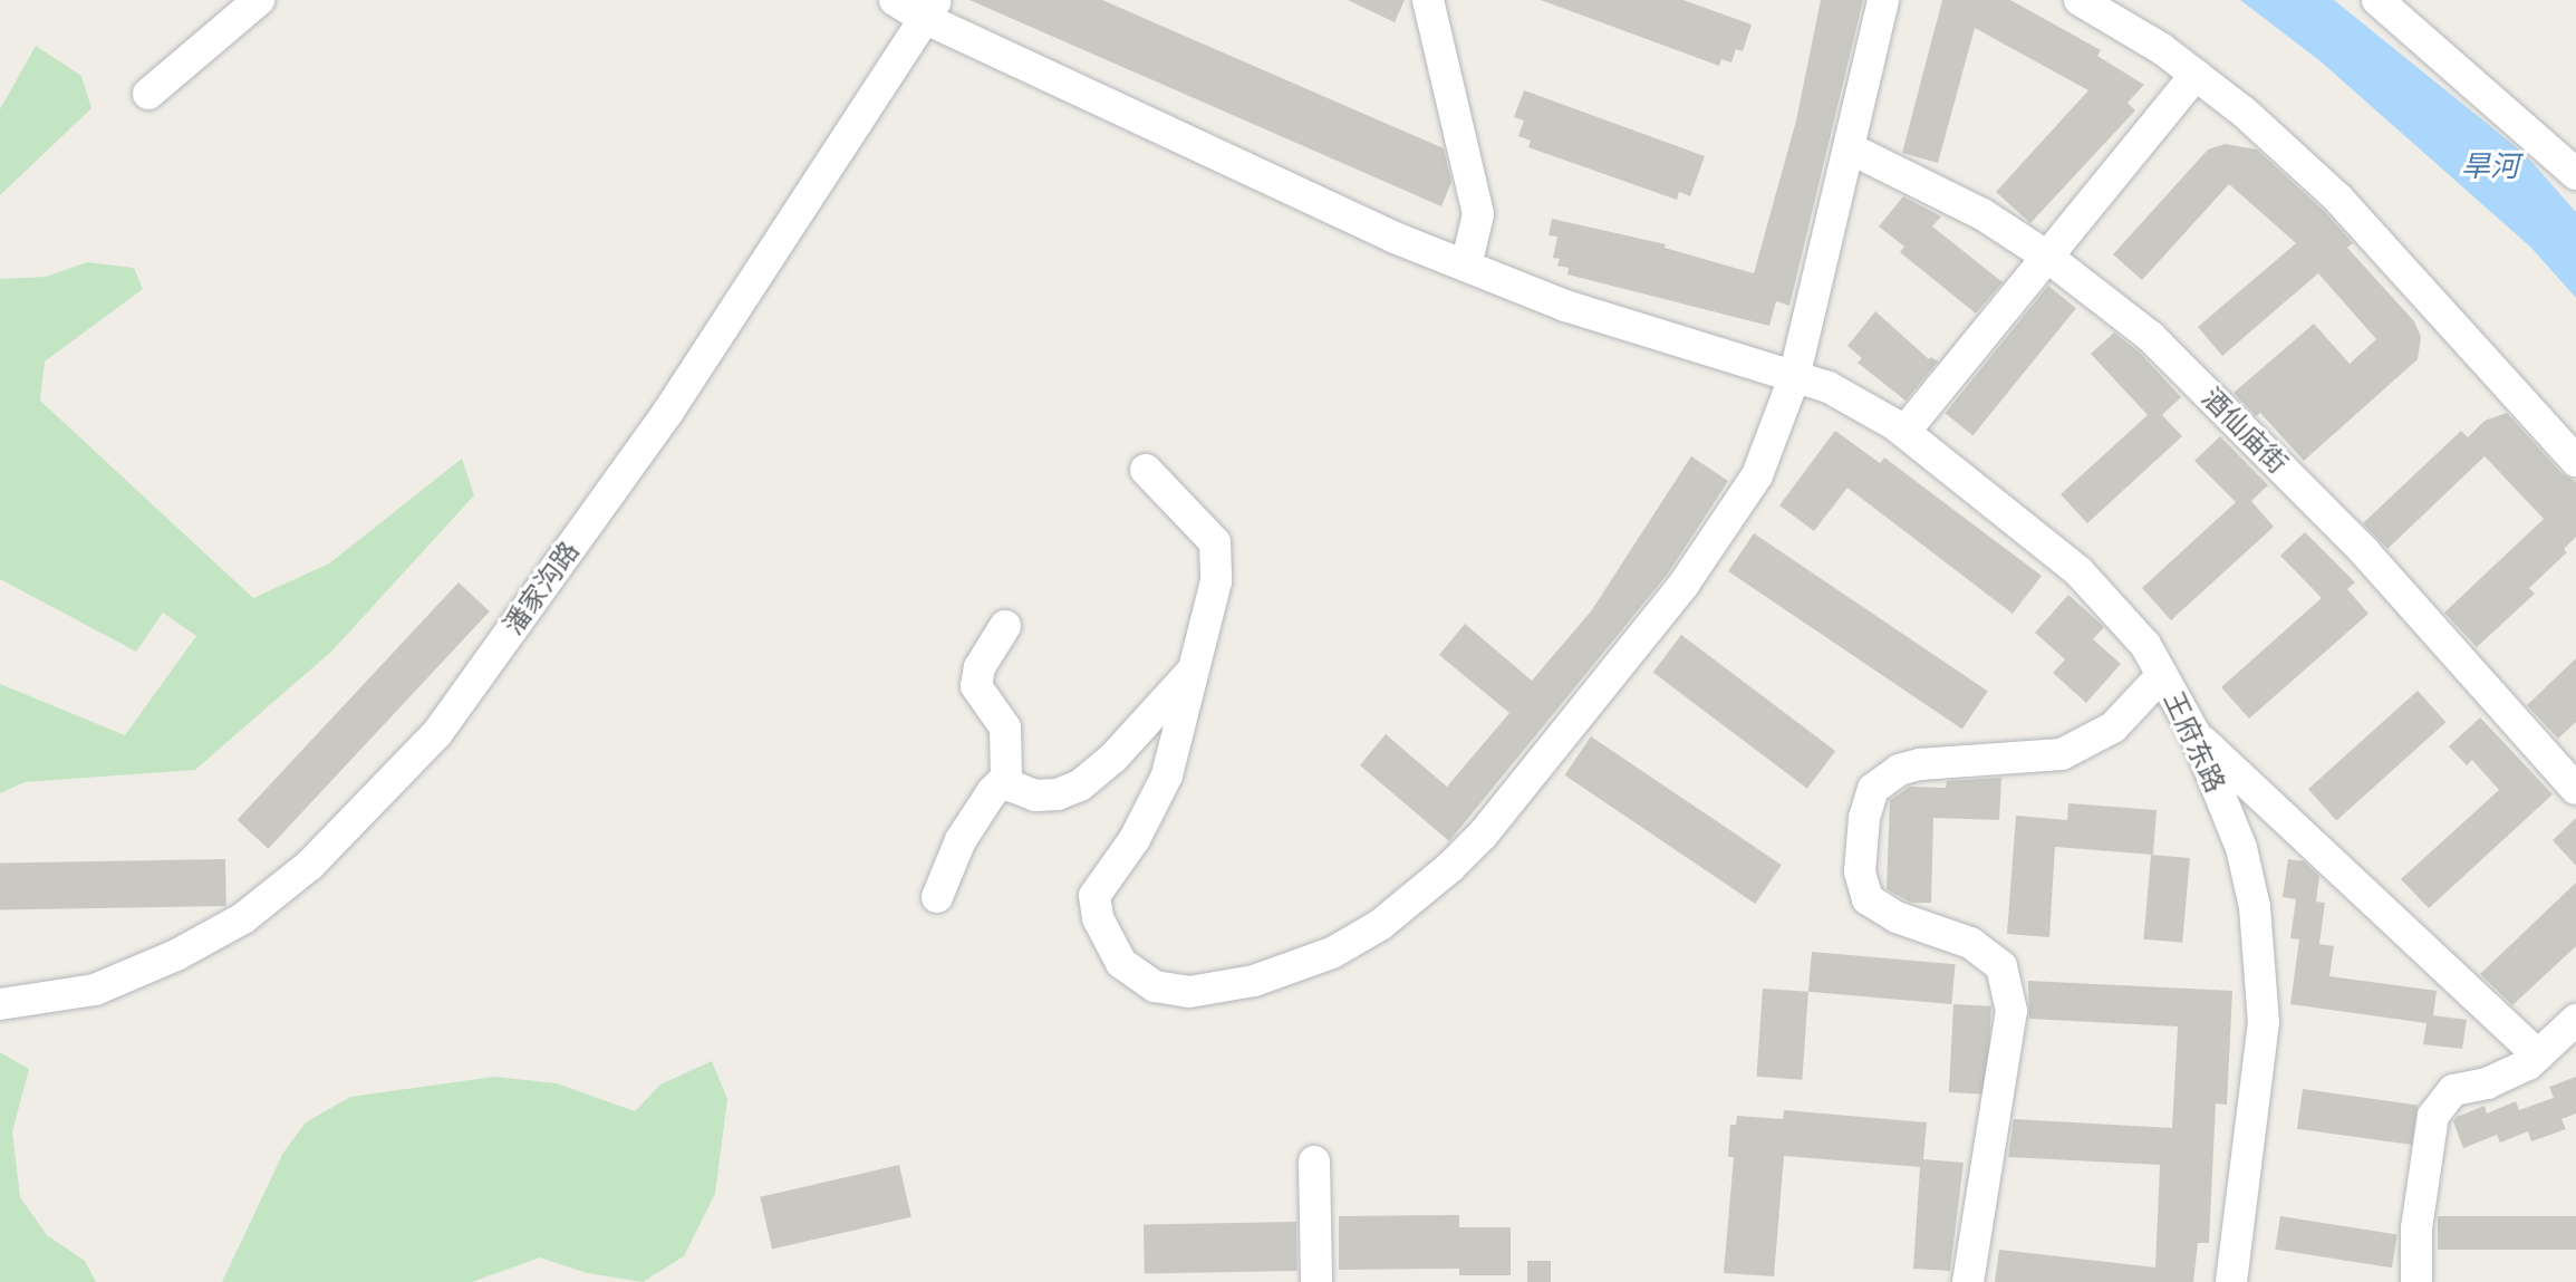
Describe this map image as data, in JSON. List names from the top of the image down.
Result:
{
  "streets": {
    "street": ["酒仙庙街", "潘家沟路", "王府东路"]
  },
  "crossings": [
    ["潘家沟路", "王府东路"]
  ],
  "water": ["旱河"]
}
